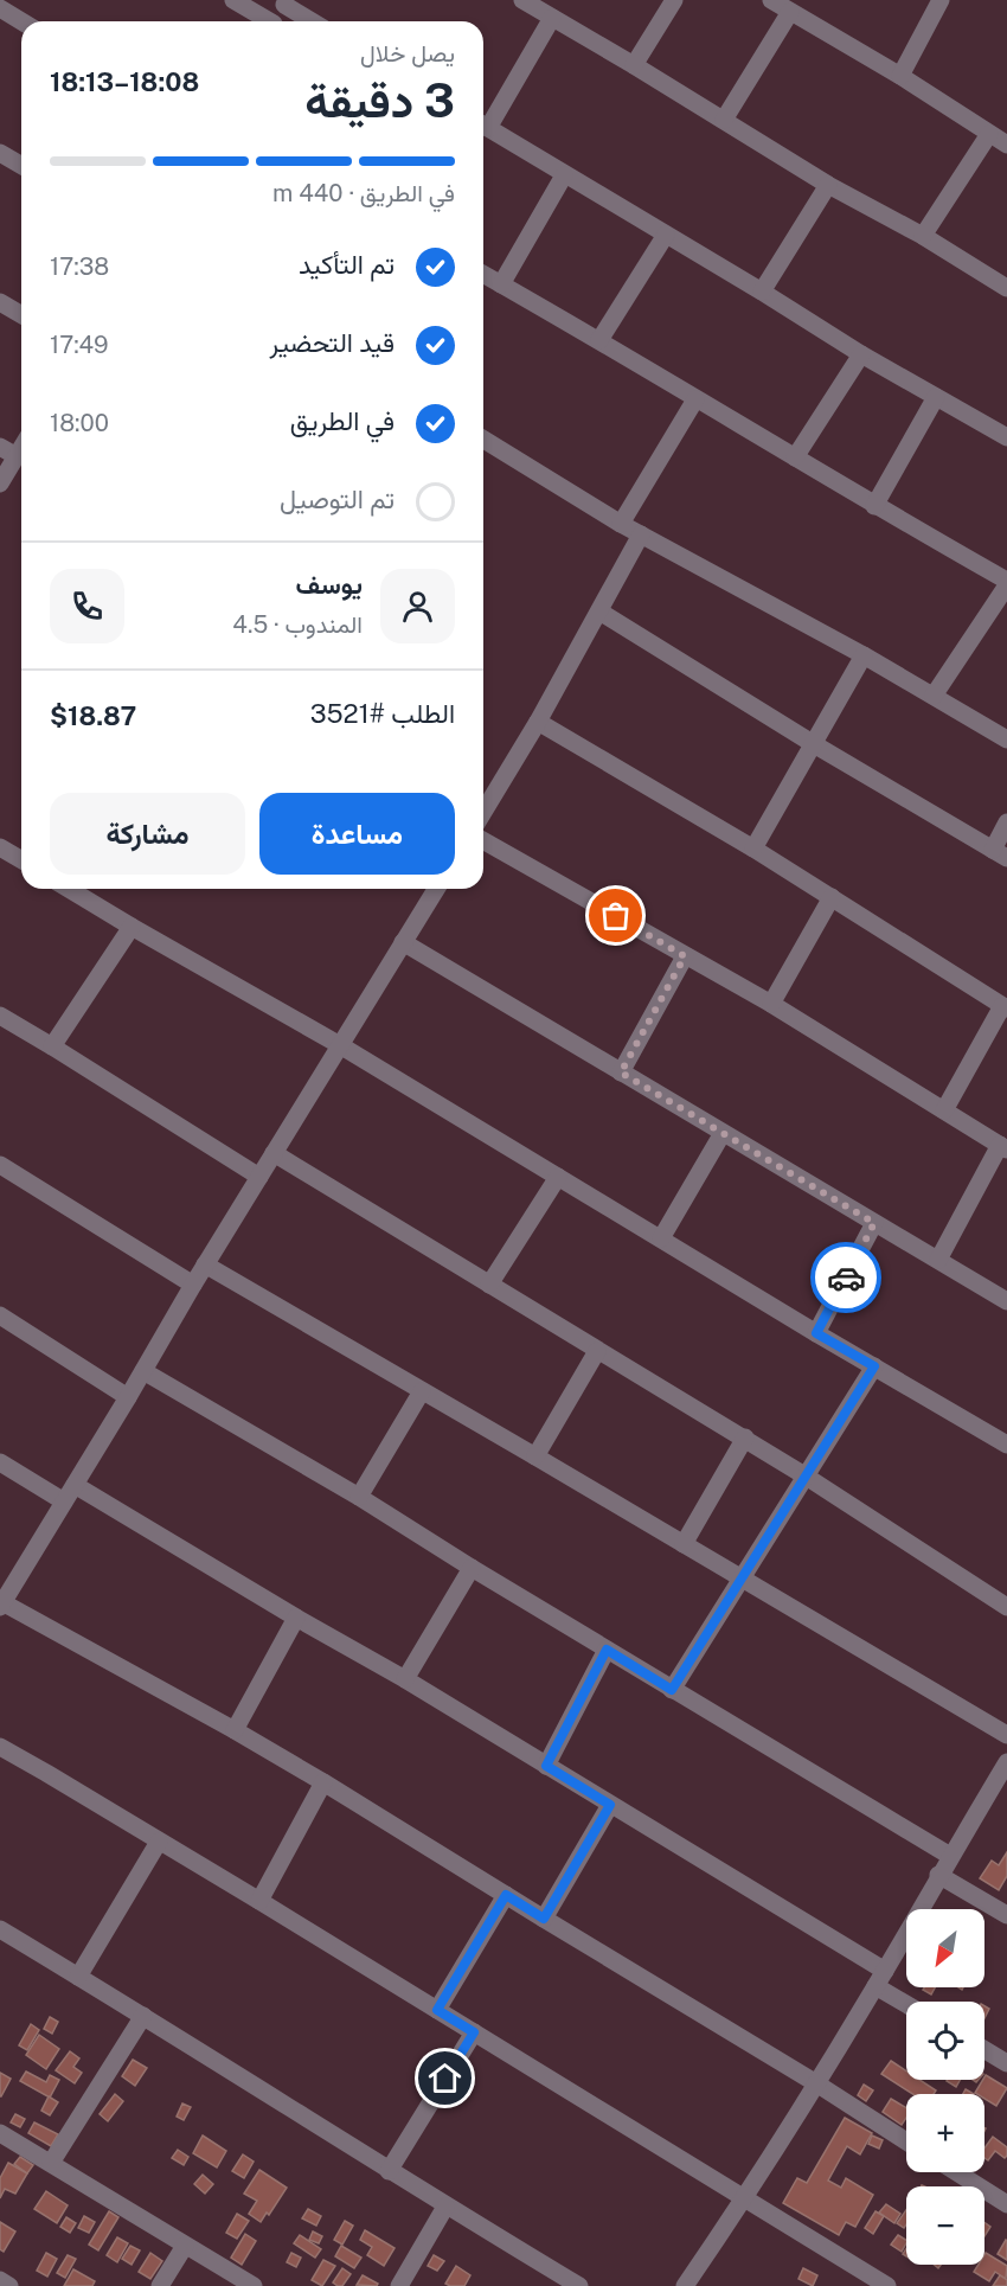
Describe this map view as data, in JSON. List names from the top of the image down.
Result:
{
  "north": "bottom left",
  "page": {
    "heading": ["3 دقيقة", "يصل خلال", "18:08–18:13"],
    "panel": [
      "يوسف",
      "المندوب · 4.5",
      "الطلب #3521",
      "$18.87"
    ],
    "bar": "في الطريق · 440 m",
    "list": [
      ["تم التأكيد", "17:38"],
      ["قيد التحضير", "17:49"],
      ["في الطريق", "18:00"],
      "تم التوصيل"
    ],
    "buttons": ["مساعدة", "مشاركة"],
    "map_buttons": ["+", "−"]
  }
}
